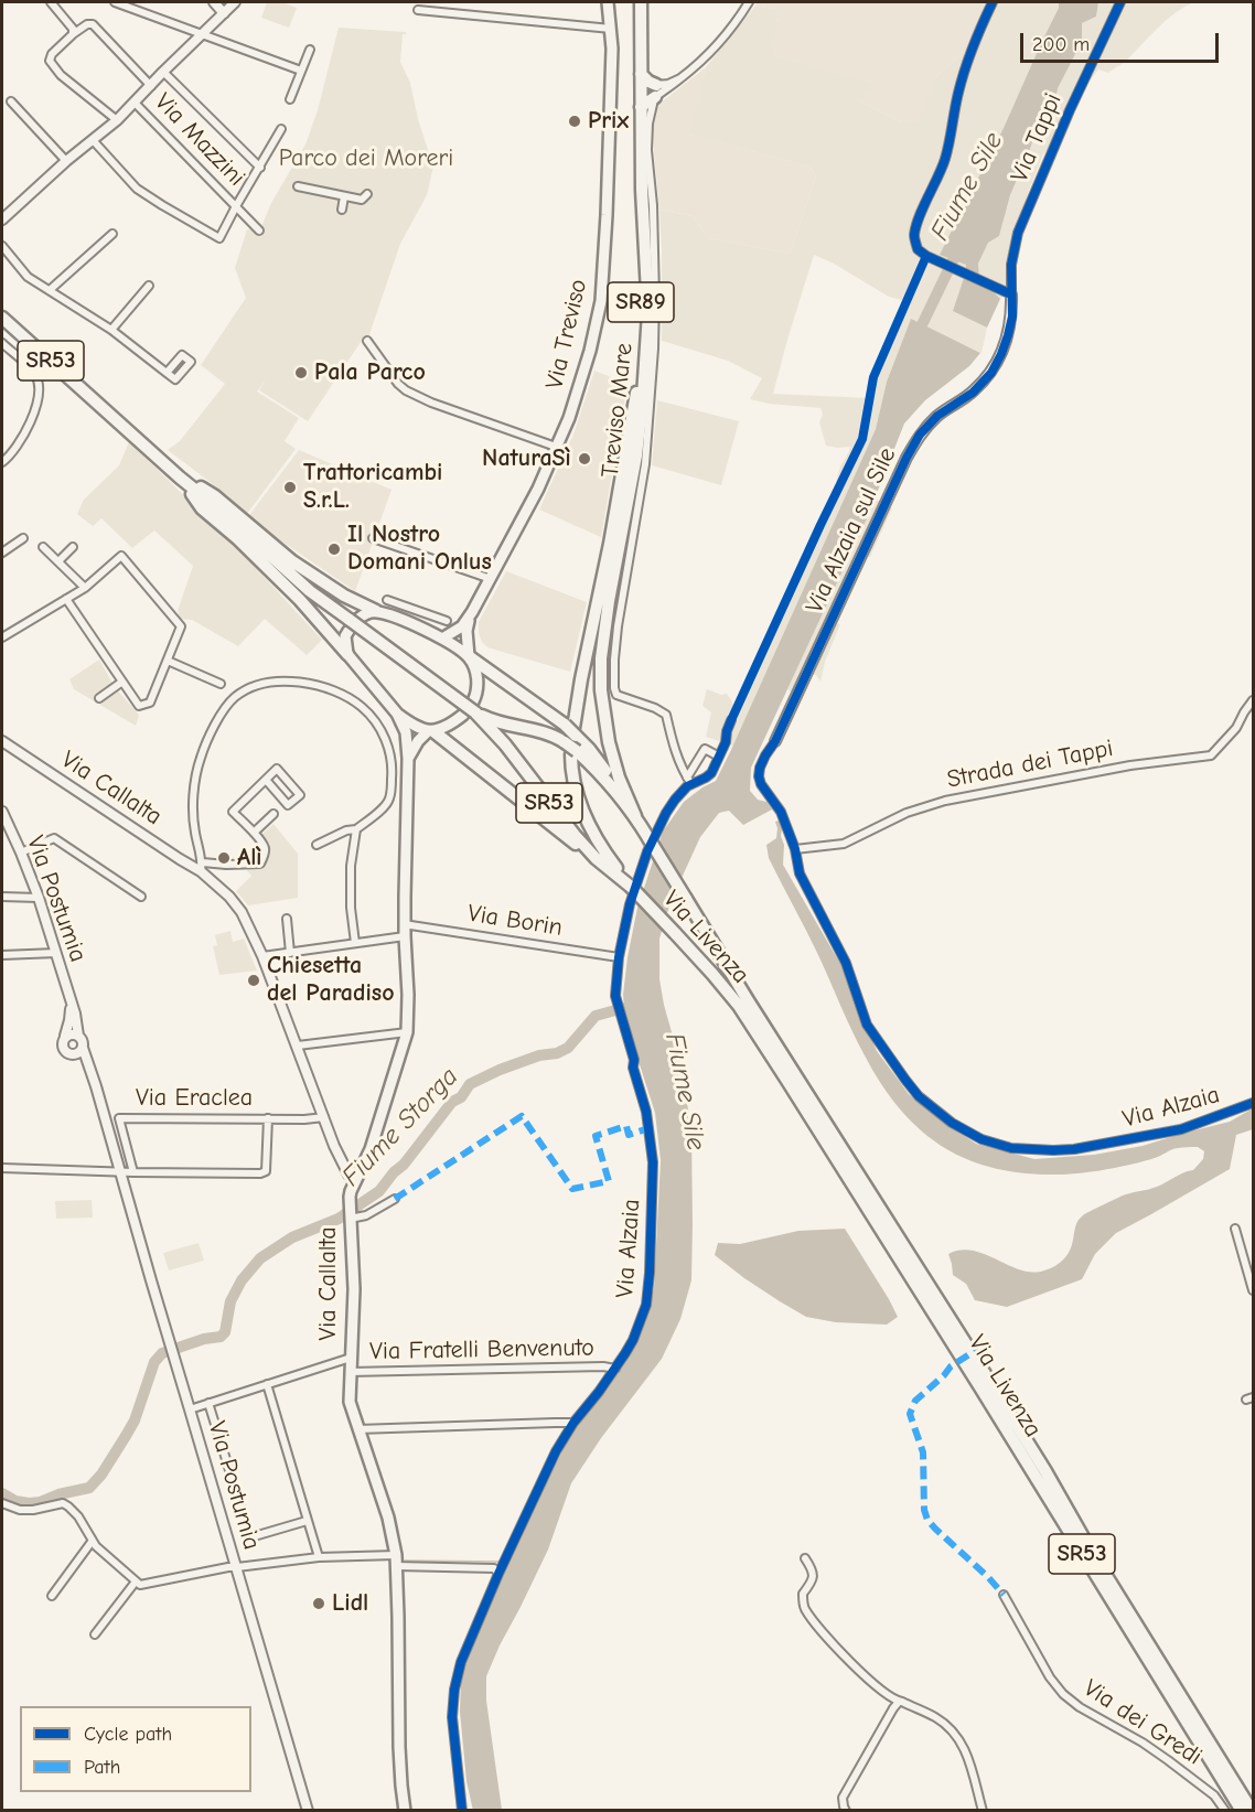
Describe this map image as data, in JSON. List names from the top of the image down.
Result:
{
  "streets": {
    "highway": [
      "SR89",
      "SR53",
      "Treviso Mare",
      "Via Livenza"
    ],
    "main road": ["Via Treviso", "Via Callalta"],
    "street": [
      "Via Tappi",
      "Via Mazzini",
      "Via Alzaia sul Sile",
      "Strada dei Tappi",
      "Via Postumia",
      "Via Borin",
      "Via Eraclea",
      "Via Alzaia",
      "Via Fratelli Benvenuto",
      "Via dei Gredi"
    ]
  },
  "crossings": [
    ["Via Tappi", "Via Alzaia sul Sile"],
    ["Via Treviso", "SR53"],
    ["Via Treviso", "Via Livenza"],
    ["SR53", "Via Livenza"],
    ["Treviso Mare", "Via Livenza"],
    ["Via Alzaia sul Sile", "Via Alzaia"],
    ["Strada dei Tappi", "Via Alzaia"],
    ["Via Callalta", "Via Eraclea"],
    ["Via Callalta", "Via Fratelli Benvenuto"],
    ["Via Borin", "Via Alzaia"],
    ["Via Alzaia", "Via Fratelli Benvenuto"]
  ],
  "water": ["Fiume Sile", "Fiume Storga"],
  "parks": ["Parco dei Moreri"],
  "places": [
    "Prix",
    "Pala Parco",
    "NaturaSì",
    "Trattoricambi S.r.L.",
    "Il Nostro Domani Onlus",
    "Alì",
    "Chiesetta del Paradiso",
    "Lidl"
  ],
  "legend": ["Cycle path", "Path"],
  "scale_bar": "200 m"
}
